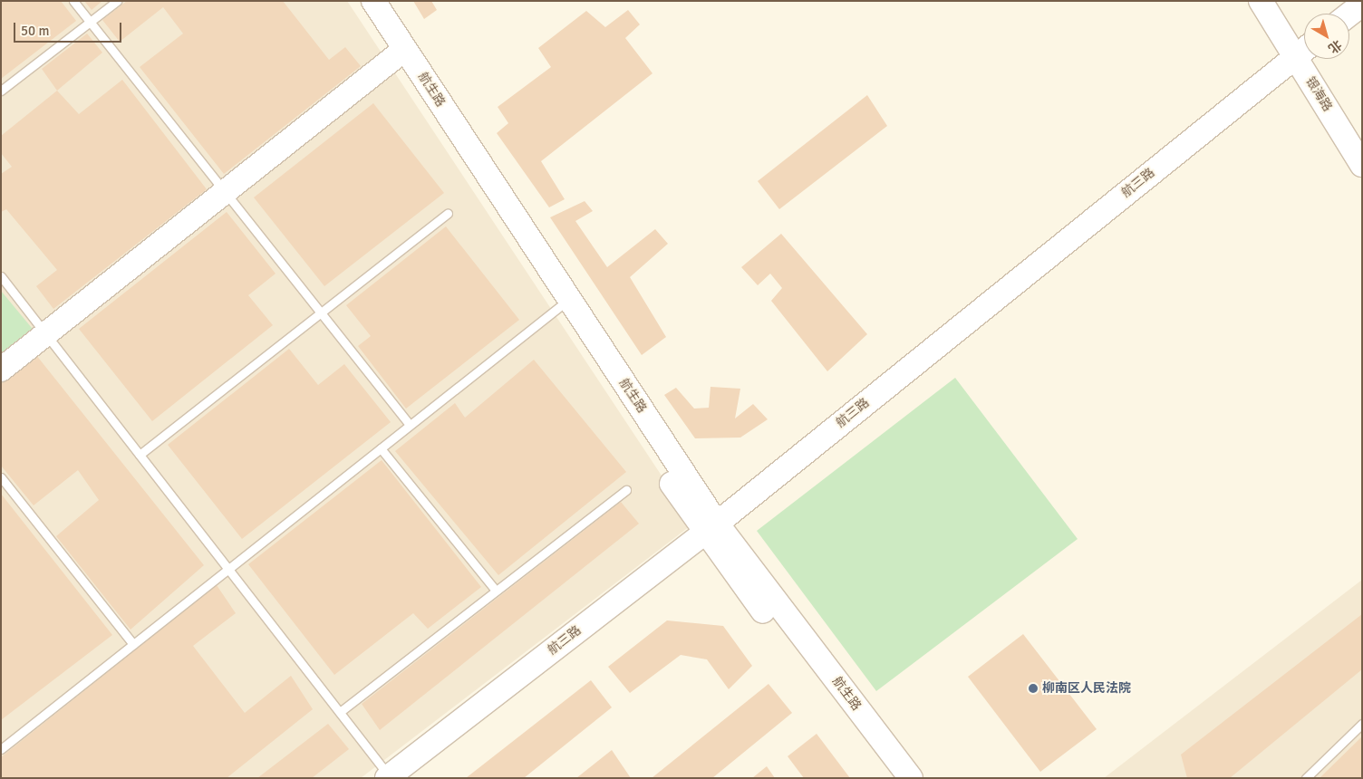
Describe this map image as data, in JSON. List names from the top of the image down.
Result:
{
  "streets": {
    "street": ["航生路", "银海路", "航三路"]
  },
  "crossings": [
    ["航生路", "航三路"],
    ["银海路", "航三路"]
  ],
  "places": ["柳南区人民法院"],
  "scale_bar": "50 m",
  "north": "bottom right"
}
